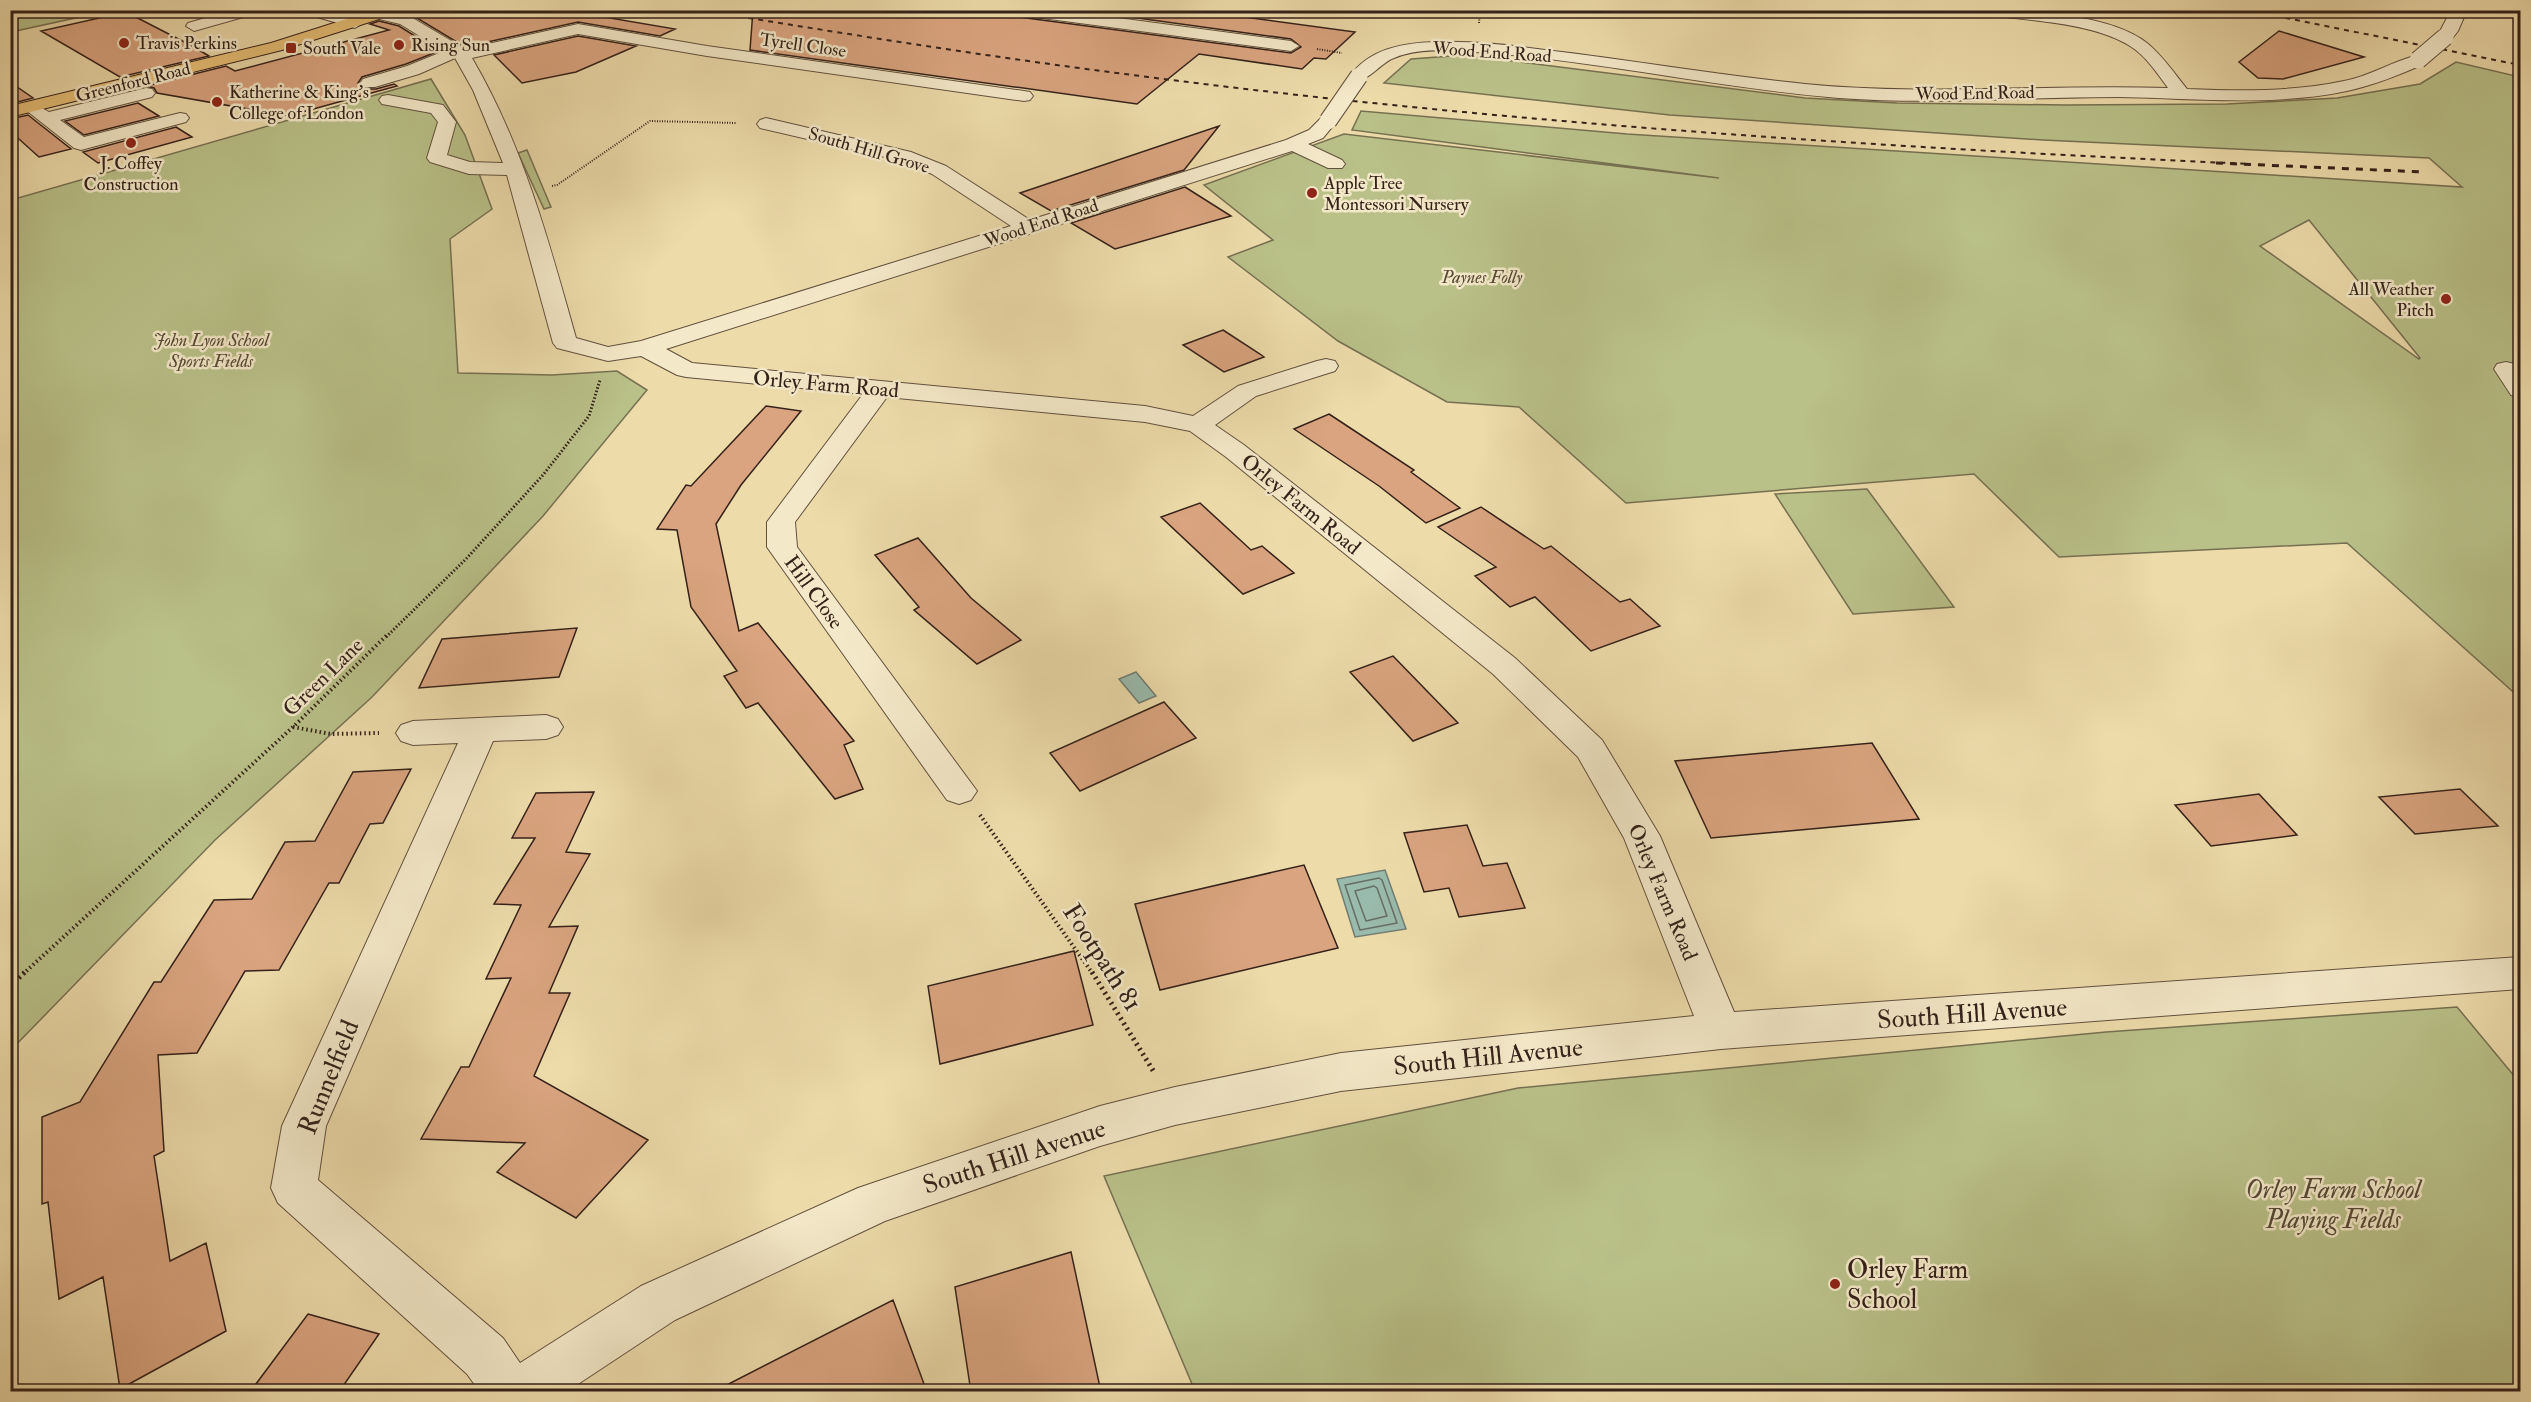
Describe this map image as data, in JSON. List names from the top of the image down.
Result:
{
  "streets": {
    "main road": ["Greenford Road"],
    "street": [
      "Tyrell Close",
      "Wood End Road",
      "South Hill Grove",
      "Orley Farm Road",
      "Hill Close",
      "South Hill Avenue",
      "Runnelfield"
    ],
    "path": ["Green Lane", "Footpath 81"]
  },
  "crossings": [
    ["Wood End Road", "South Hill Grove"],
    ["Wood End Road", "Orley Farm Road"],
    ["Wood End Road", "Green Lane"],
    ["Orley Farm Road", "Hill Close"],
    ["Orley Farm Road", "South Hill Avenue"],
    ["Footpath 81", "South Hill Avenue"]
  ],
  "parks": ["Paynes Folly", "John Lyon School Sports Fields", "Orley Farm School Playing Fields"],
  "places": {
    "other": [
      "Travis Perkins",
      "Rising Sun",
      "Katherine & King's College of London",
      "J. Coffey Construction",
      "Apple Tree Montessori Nursery",
      "All Weather Pitch",
      "Orley Farm School"
    ],
    "transit": ["South Vale"]
  }
}
